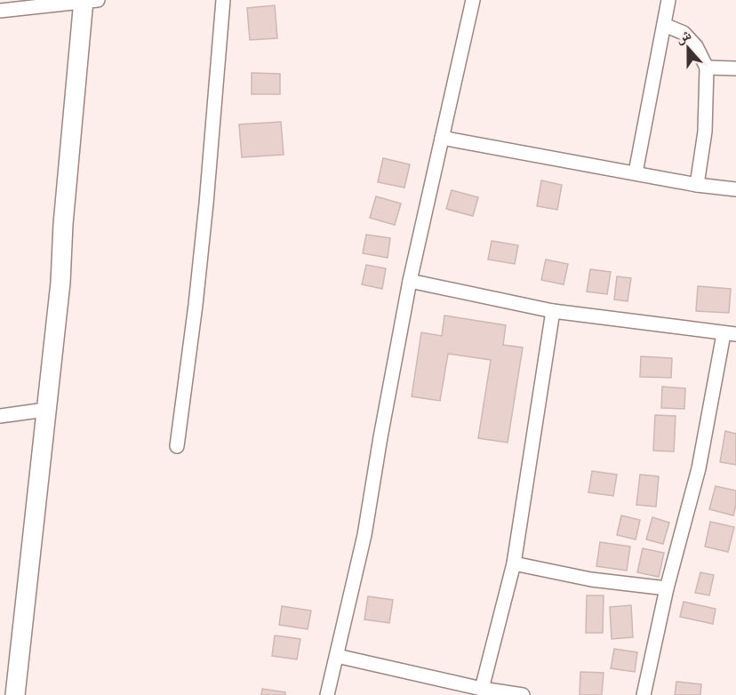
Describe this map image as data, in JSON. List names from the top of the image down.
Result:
{
  "north": "top"
}
